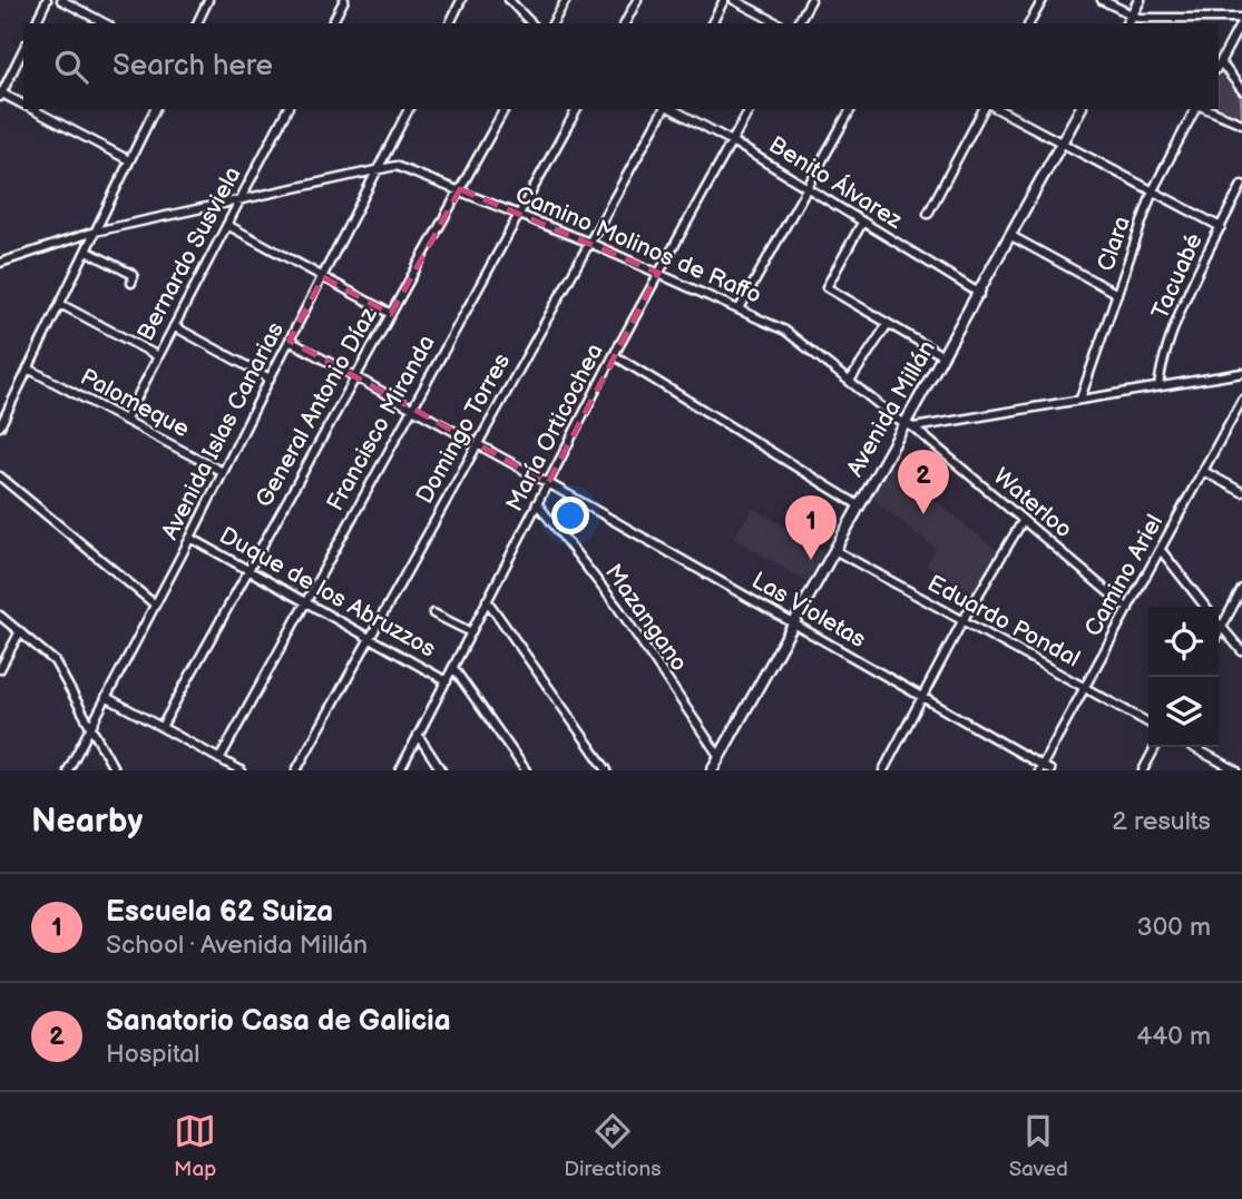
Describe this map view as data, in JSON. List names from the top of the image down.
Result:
{
  "streets": {
    "main road": ["Avenida Millán"],
    "street": [
      "Benito Álvarez",
      "Clara",
      "Camino Molinos de Raffo",
      "Bernardo Susviela",
      "Tacuabé",
      "Palomeque",
      "General Antonio Díaz",
      "Francisco Miranda",
      "María Orticochea",
      "Domingo Torres",
      "Avenida Islas Canarias",
      "Waterloo",
      "Camino Ariel",
      "Duque de los Abruzzos",
      "Las Violetas",
      "Mazangano",
      "Eduardo Pondal"
    ]
  },
  "crossings": [
    ["Benito Álvarez", "Avenida Millán"],
    ["Benito Álvarez", "María Orticochea"],
    ["Camino Molinos de Raffo", "Bernardo Susviela"],
    ["Camino Molinos de Raffo", "General Antonio Díaz"],
    ["Camino Molinos de Raffo", "Avenida Millán"],
    ["Camino Molinos de Raffo", "Francisco Miranda"],
    ["Camino Molinos de Raffo", "María Orticochea"],
    ["Camino Molinos de Raffo", "Domingo Torres"],
    ["Camino Molinos de Raffo", "Avenida Islas Canarias"],
    ["Camino Molinos de Raffo", "Waterloo"],
    ["Bernardo Susviela", "Palomeque"],
    ["Palomeque", "Avenida Islas Canarias"],
    ["General Antonio Díaz", "Duque de los Abruzzos"],
    ["Avenida Millán", "Waterloo"],
    ["Avenida Millán", "Las Violetas"],
    ["Avenida Millán", "Mazangano"],
    ["Avenida Millán", "Eduardo Pondal"],
    ["Francisco Miranda", "Duque de los Abruzzos"],
    ["María Orticochea", "Duque de los Abruzzos"],
    ["María Orticochea", "Las Violetas"],
    ["María Orticochea", "Mazangano"],
    ["Domingo Torres", "Duque de los Abruzzos"],
    ["Avenida Islas Canarias", "Duque de los Abruzzos"],
    ["Waterloo", "Camino Ariel"],
    ["Camino Ariel", "Las Violetas"],
    ["Camino Ariel", "Eduardo Pondal"]
  ],
  "page": {
    "search": "Search here",
    "pins": ["2", "1"],
    "heading": ["Nearby", "2 results"],
    "list": [
      {
        "mark": "1",
        "name": "Escuela 62 Suiza",
        "note": "School · Avenida Millán",
        "value": "300 m"
      },
      {
        "mark": "2",
        "name": "Sanatorio Casa de Galicia",
        "note": "Hospital",
        "value": "440 m"
      }
    ],
    "nav": ["Map", "Directions", "Saved"]
  }
}
